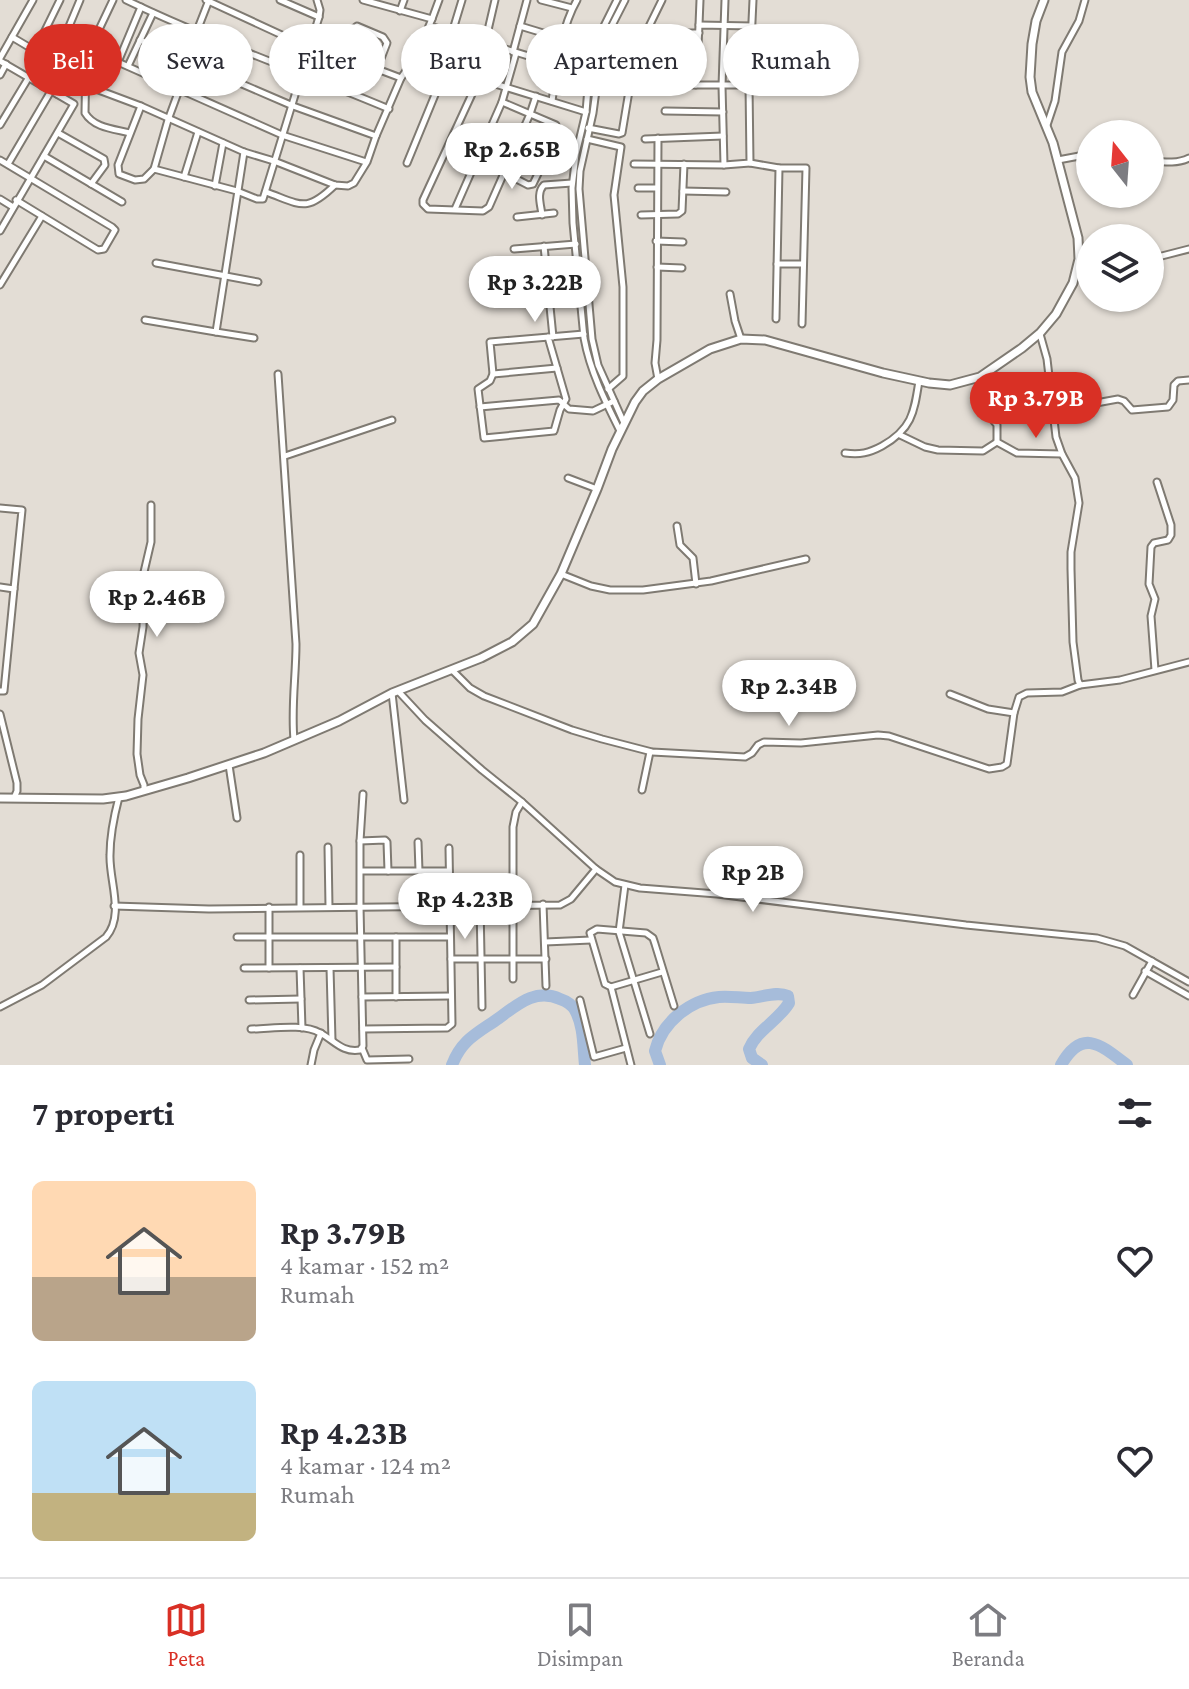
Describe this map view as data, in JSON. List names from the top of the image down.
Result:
{
  "north": "top",
  "page": {
    "chip": [
      "Beli",
      "Sewa",
      "Filter",
      "Baru",
      "Apartemen",
      "Rumah"
    ],
    "price": [
      "Rp 2.65B",
      "Rp 3.22B",
      "Rp 3.79B",
      "Rp 2.46B",
      "Rp 2.34B",
      "Rp 2B",
      "Rp 4.23B"
    ],
    "heading": "7 properti",
    "list": [
      {
        "name": "Rp 3.79B",
        "note": "4 kamar · 152 m² · Rumah"
      },
      {
        "name": "Rp 4.23B",
        "note": "4 kamar · 124 m² · Rumah"
      }
    ],
    "tabs": ["Peta", "Disimpan", "Beranda"]
  }
}
